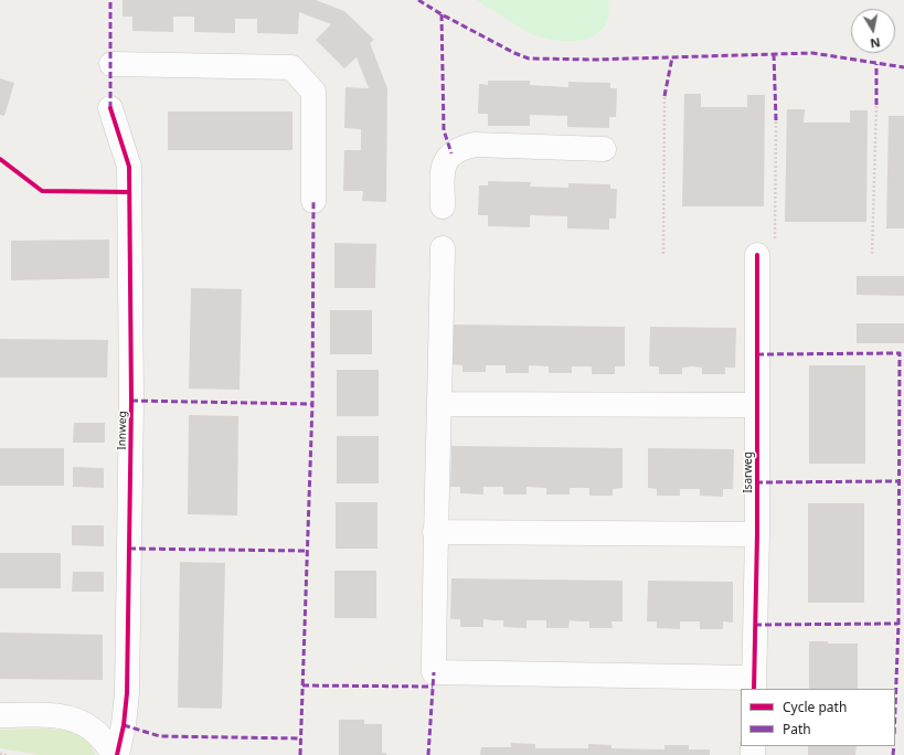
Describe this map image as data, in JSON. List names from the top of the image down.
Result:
{
  "streets": {
    "street": ["Innweg", "Isarweg"]
  },
  "legend": ["Cycle path", "Path"],
  "north": "bottom"
}
